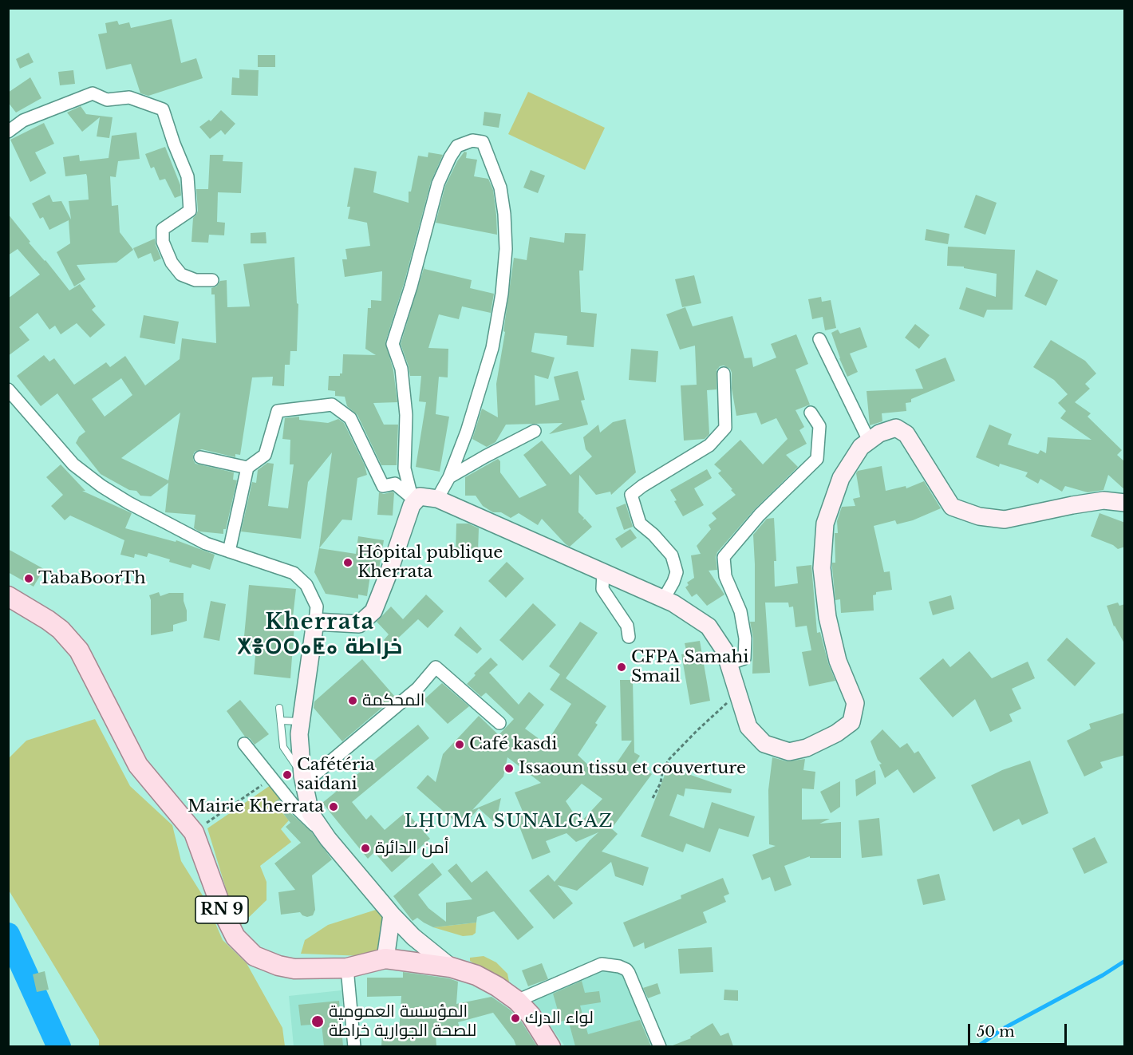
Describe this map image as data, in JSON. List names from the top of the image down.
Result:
{
  "streets": {
    "main road": ["RN 9"]
  },
  "districts": ["Kherrata ⵅⴻⵔⵔⴰⵟⴰ خراطة", "LḤUMA SUNALGAZ"],
  "places": [
    "Hôpital publique Kherrata",
    "TabaBoorTh",
    "CFPA Samahi Smail",
    "المحكمة",
    "Café kasdi",
    "Issaoun tissu et couverture",
    "Cafétéria saidani",
    "Mairie Kherrata",
    "أمن الدائرة",
    "لواء الدرك",
    "المؤسسة العمومية للصحة الجوارية خراطة"
  ],
  "scale_bar": "50 m"
}
